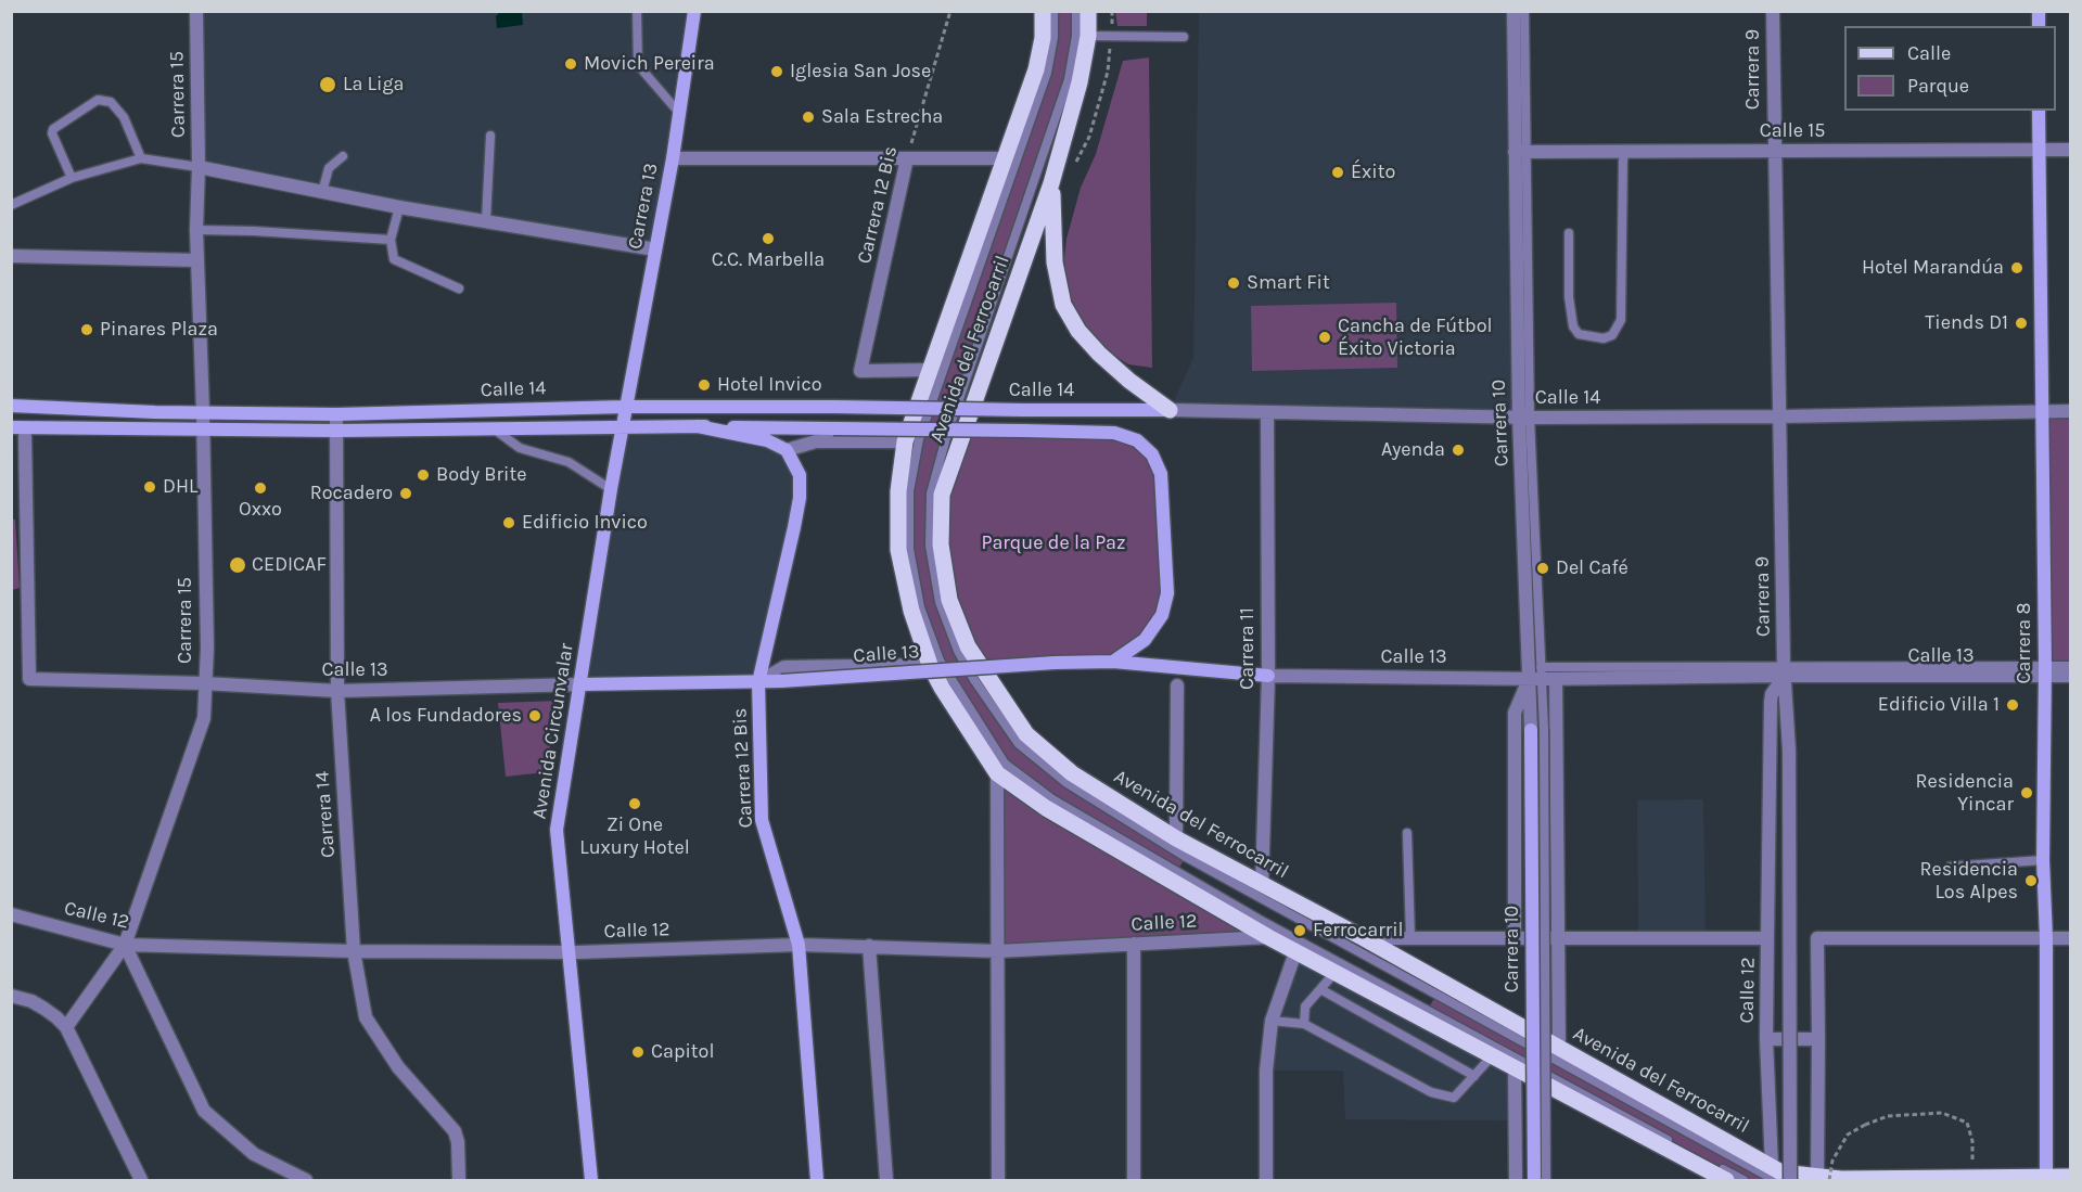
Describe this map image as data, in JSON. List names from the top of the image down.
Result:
{
  "streets": {
    "main road": [
      "Carrera 12 Bis",
      "Carrera 13",
      "Avenida del Ferrocarril",
      "Calle 14",
      "Carrera 10",
      "Carrera 8",
      "Calle 13",
      "Avenida Circunvalar"
    ],
    "street": [
      "Carrera 9",
      "Carrera 15",
      "Calle 15",
      "Carrera 11",
      "Carrera 14",
      "Calle 12"
    ]
  },
  "crossings": [
    ["Carrera 9", "Calle 15"],
    ["Carrera 9", "Calle 14"],
    ["Carrera 9", "Calle 13"],
    ["Carrera 15", "Calle 14"],
    ["Carrera 15", "Calle 13"],
    ["Carrera 15", "Calle 12"],
    ["Calle 15", "Carrera 10"],
    ["Calle 15", "Carrera 8"],
    ["Carrera 12 Bis", "Avenida del Ferrocarril"],
    ["Carrera 12 Bis", "Calle 13"],
    ["Carrera 12 Bis", "Calle 12"],
    ["Carrera 13", "Calle 14"],
    ["Carrera 13", "Avenida Circunvalar"],
    ["Avenida del Ferrocarril", "Calle 14"],
    ["Avenida del Ferrocarril", "Carrera 10"],
    ["Avenida del Ferrocarril", "Carrera 8"],
    ["Avenida del Ferrocarril", "Carrera 11"],
    ["Avenida del Ferrocarril", "Calle 13"],
    ["Avenida del Ferrocarril", "Calle 12"],
    ["Calle 14", "Carrera 10"],
    ["Calle 14", "Carrera 8"],
    ["Calle 14", "Carrera 11"],
    ["Calle 14", "Calle 13"],
    ["Calle 14", "Avenida Circunvalar"],
    ["Calle 14", "Carrera 14"],
    ["Carrera 10", "Calle 13"],
    ["Carrera 10", "Calle 12"],
    ["Carrera 8", "Calle 13"],
    ["Carrera 11", "Calle 13"],
    ["Calle 13", "Avenida Circunvalar"],
    ["Calle 13", "Carrera 14"],
    ["Avenida Circunvalar", "Calle 12"],
    ["Carrera 14", "Calle 12"]
  ],
  "parks": ["Parque de la Paz"],
  "places": [
    "Movich Pereira",
    "Iglesia San Jose",
    "La Liga",
    "Sala Estrecha",
    "Éxito",
    "C.C. Marbella",
    "Hotel Marandúa",
    "Smart Fit",
    "Tiends D1",
    "Pinares Plaza",
    "Cancha de Fútbol Éxito Victoria",
    "Hotel Invico",
    "Ayenda",
    "Body Brite",
    "DHL",
    "Oxxo",
    "Rocadero",
    "Edificio Invico",
    "CEDICAF",
    "Del Café",
    "Edificio Villa 1",
    "A los Fundadores",
    "Residencia Yincar",
    "Zi One Luxury Hotel",
    "Residencia Los Alpes",
    "Ferrocarril",
    "Capitol"
  ],
  "legend": ["Calle", "Parque"]
}
